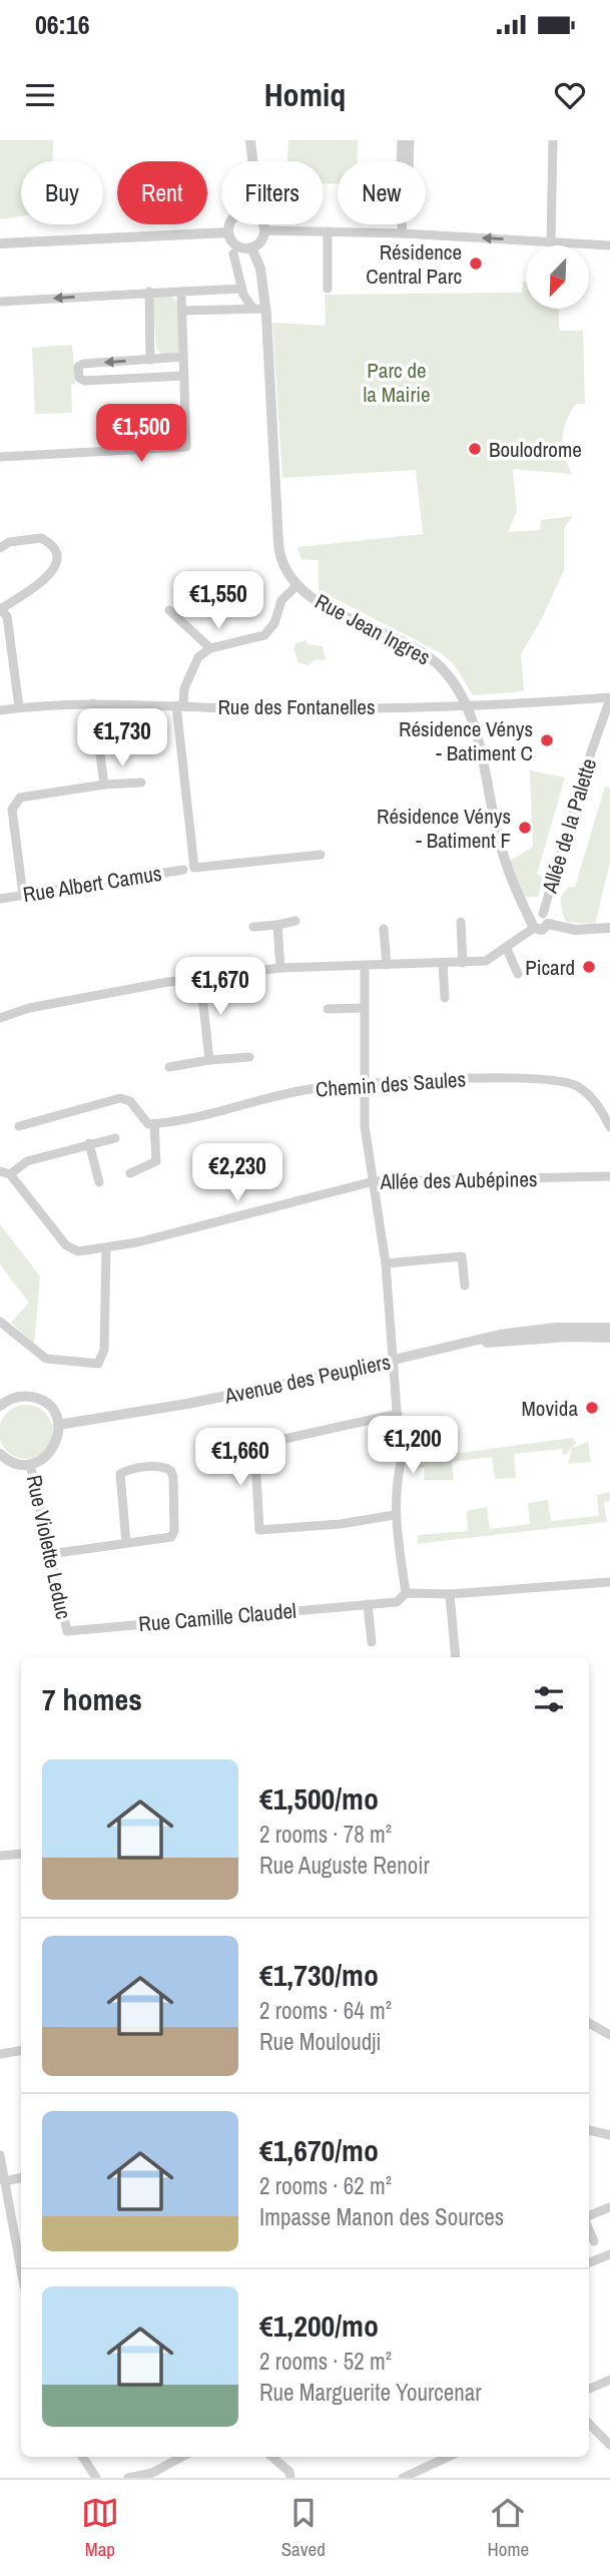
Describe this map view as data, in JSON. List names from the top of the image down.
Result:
{
  "streets": {
    "street": [
      "Rue Jean Ingres",
      "Rue des Fontanelles",
      "Allée de la Palette",
      "Rue Albert Camus",
      "Chemin des Saules",
      "Allée des Aubépines",
      "Avenue des Peupliers",
      "Rue Violette Leduc",
      "Rue Camille Claudel"
    ]
  },
  "crossings": [
    ["Rue Jean Ingres", "Rue des Fontanelles"],
    ["Rue Jean Ingres", "Allée de la Palette"],
    ["Rue des Fontanelles", "Allée de la Palette"],
    ["Rue Violette Leduc", "Rue Camille Claudel"]
  ],
  "parks": ["Parc de la Mairie"],
  "places": [
    "Résidence Central Parc",
    "Boulodrome",
    "Résidence Vénys - Batiment C",
    "Résidence Vénys - Batiment F",
    "Picard",
    "Movida"
  ],
  "north": "bottom left",
  "page": {
    "status": "06:16",
    "header": "Homiq",
    "chip": [
      "Buy",
      "Rent",
      "Filters",
      "New"
    ],
    "price": [
      "€1,500",
      "€1,550",
      "€1,730",
      "€1,670",
      "€2,230",
      "€1,200",
      "€1,660"
    ],
    "heading": "7 homes",
    "list": [
      {
        "name": "€1,500/mo",
        "note": "2 rooms · 78 m² · Rue Auguste Renoir"
      },
      {
        "name": "€1,730/mo",
        "note": "2 rooms · 64 m² · Rue Mouloudji"
      },
      {
        "name": "€1,670/mo",
        "note": "2 rooms · 62 m² · Impasse Manon des Sources"
      },
      {
        "name": "€1,200/mo",
        "note": "2 rooms · 52 m² · Rue Marguerite Yourcenar"
      }
    ],
    "tabs": ["Map", "Saved", "Home"]
  }
}
